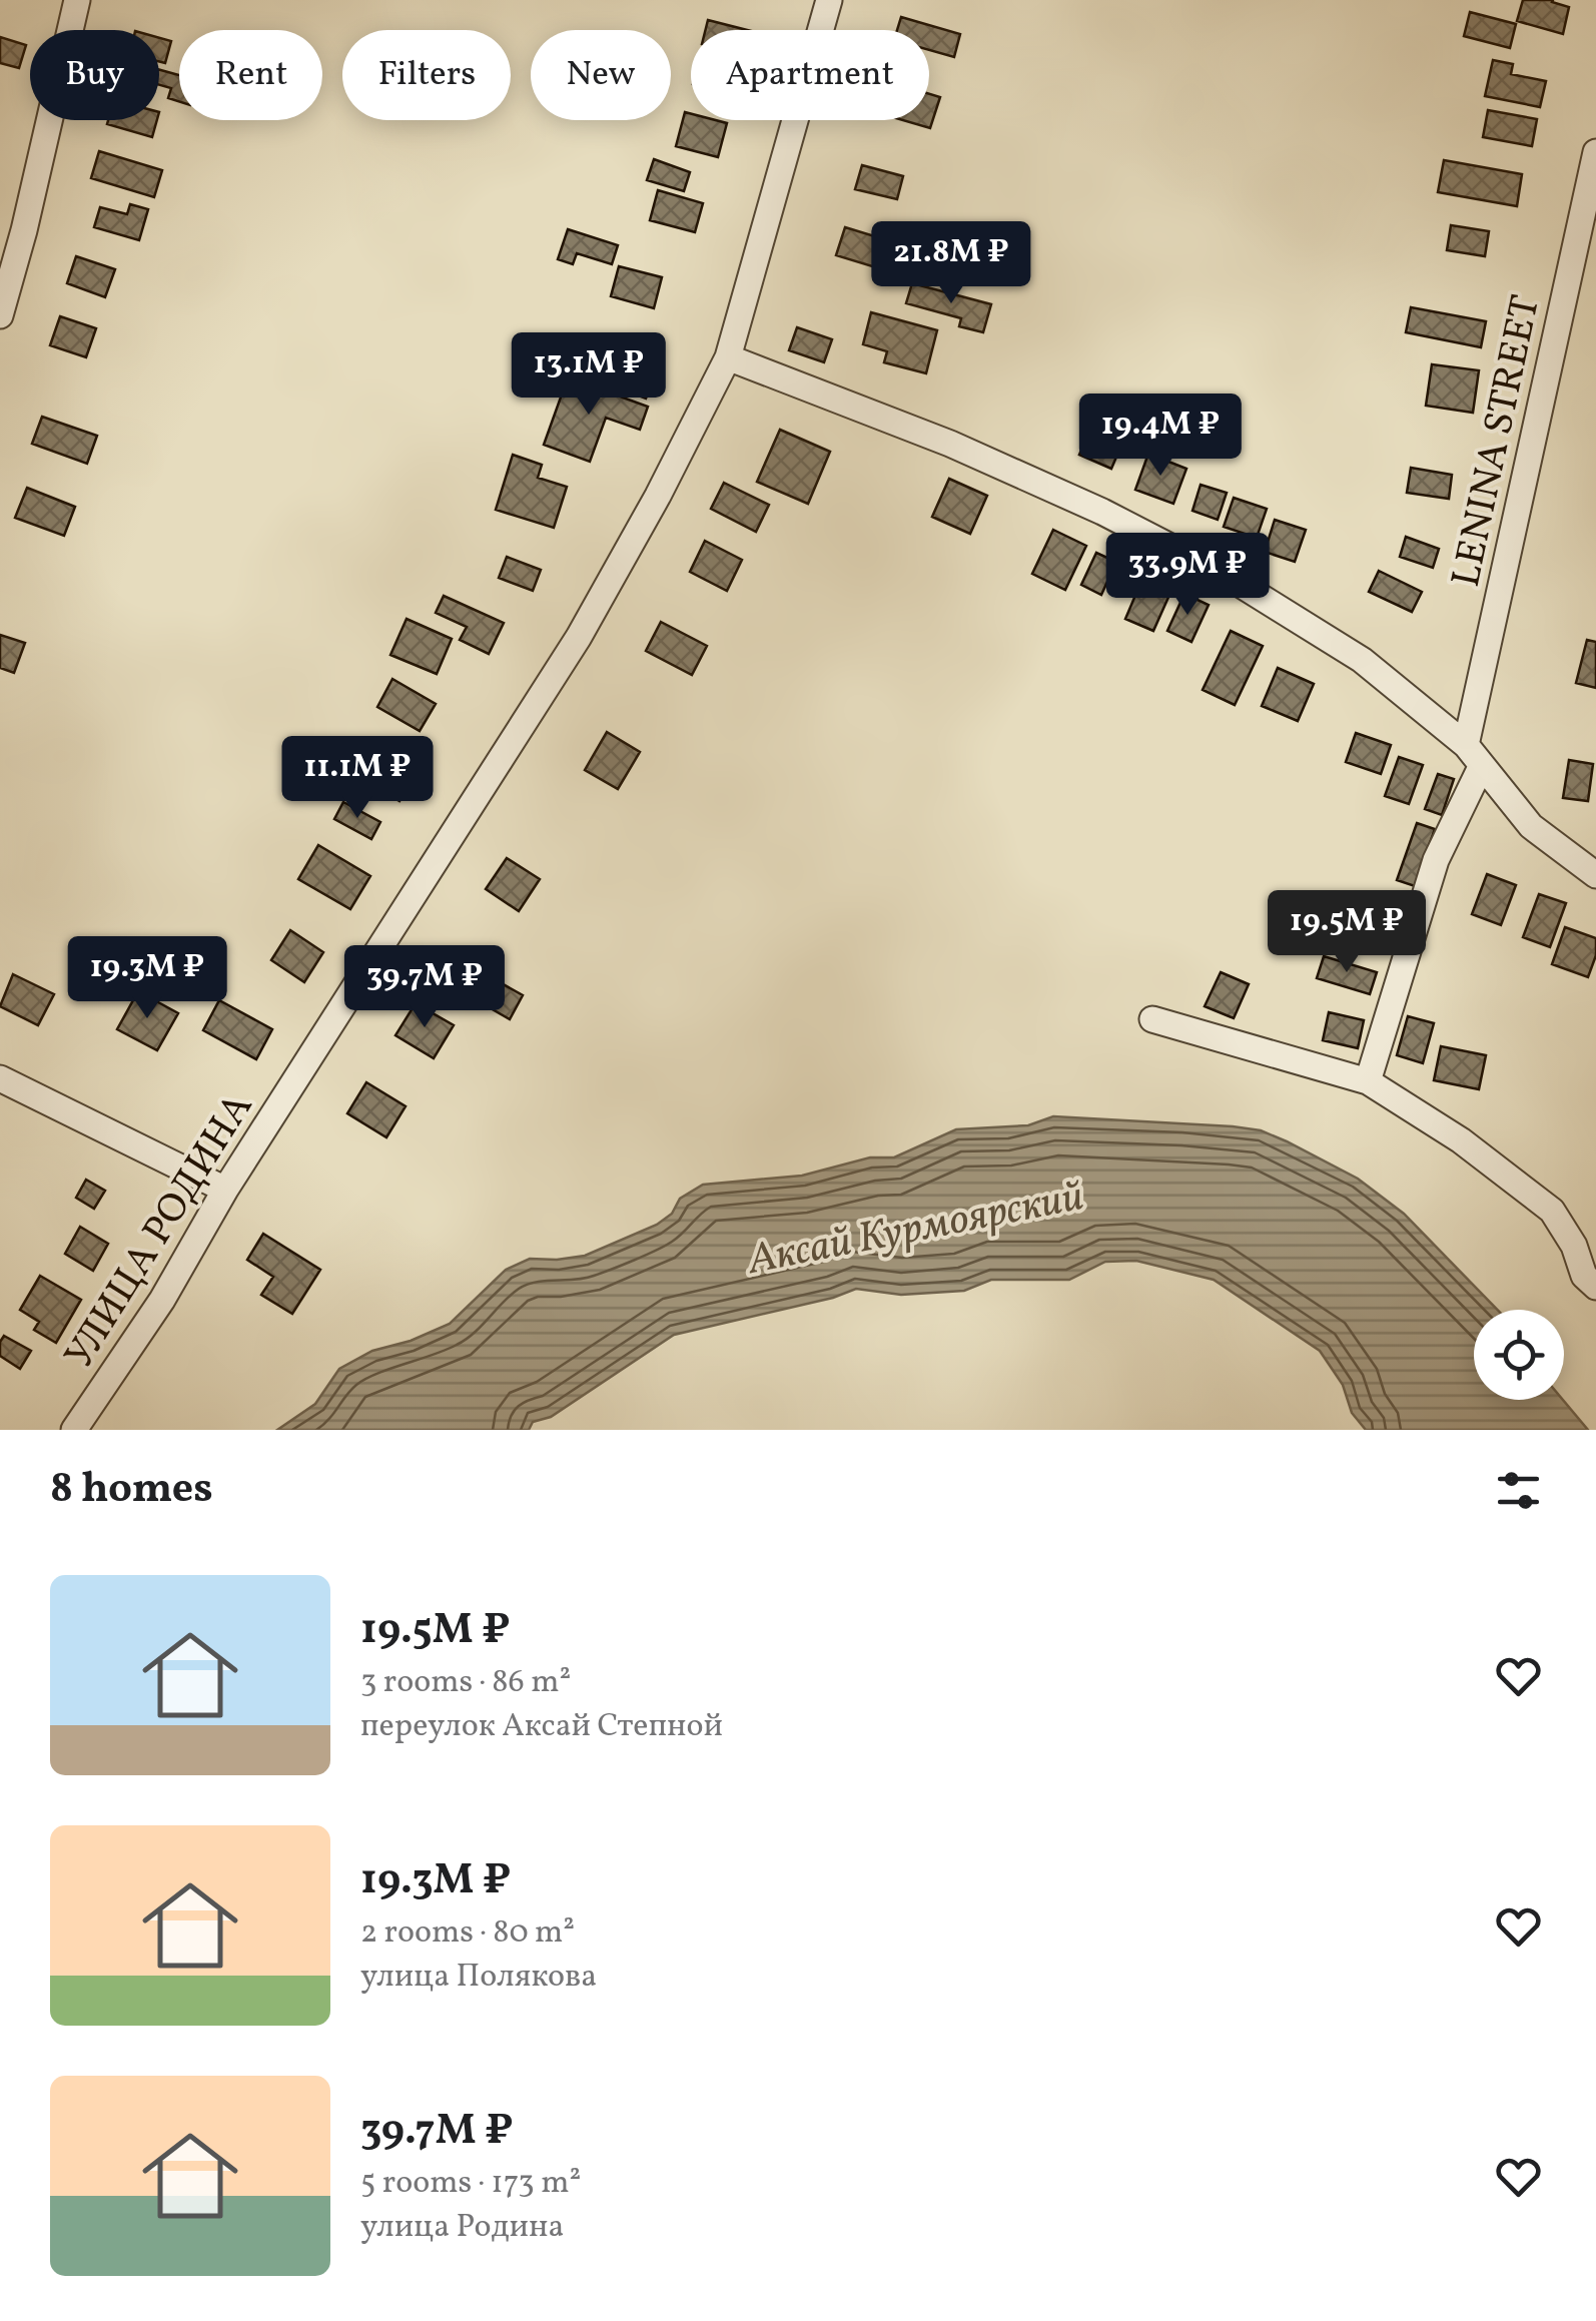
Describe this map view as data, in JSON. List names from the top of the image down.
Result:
{
  "streets": {
    "street": ["LENINA STREET", "УЛИЦА РОДИНА"]
  },
  "water": ["Аксай Курмоярский"],
  "page": {
    "chip": [
      "Buy",
      "Rent",
      "Filters",
      "New",
      "Apartment"
    ],
    "price": [
      "21.8M ₽",
      "13.1M ₽",
      "19.4M ₽",
      "33.9M ₽",
      "11.1M ₽",
      "19.5M ₽",
      "19.3M ₽",
      "39.7M ₽"
    ],
    "heading": "8 homes",
    "list": [
      {
        "name": "19.5M ₽",
        "note": "3 rooms · 86 m² · переулок Аксай Степной"
      },
      {
        "name": "19.3M ₽",
        "note": "2 rooms · 80 m² · улица Полякова"
      },
      {
        "name": "39.7M ₽",
        "note": "5 rooms · 173 m² · улица Родина"
      }
    ]
  }
}
